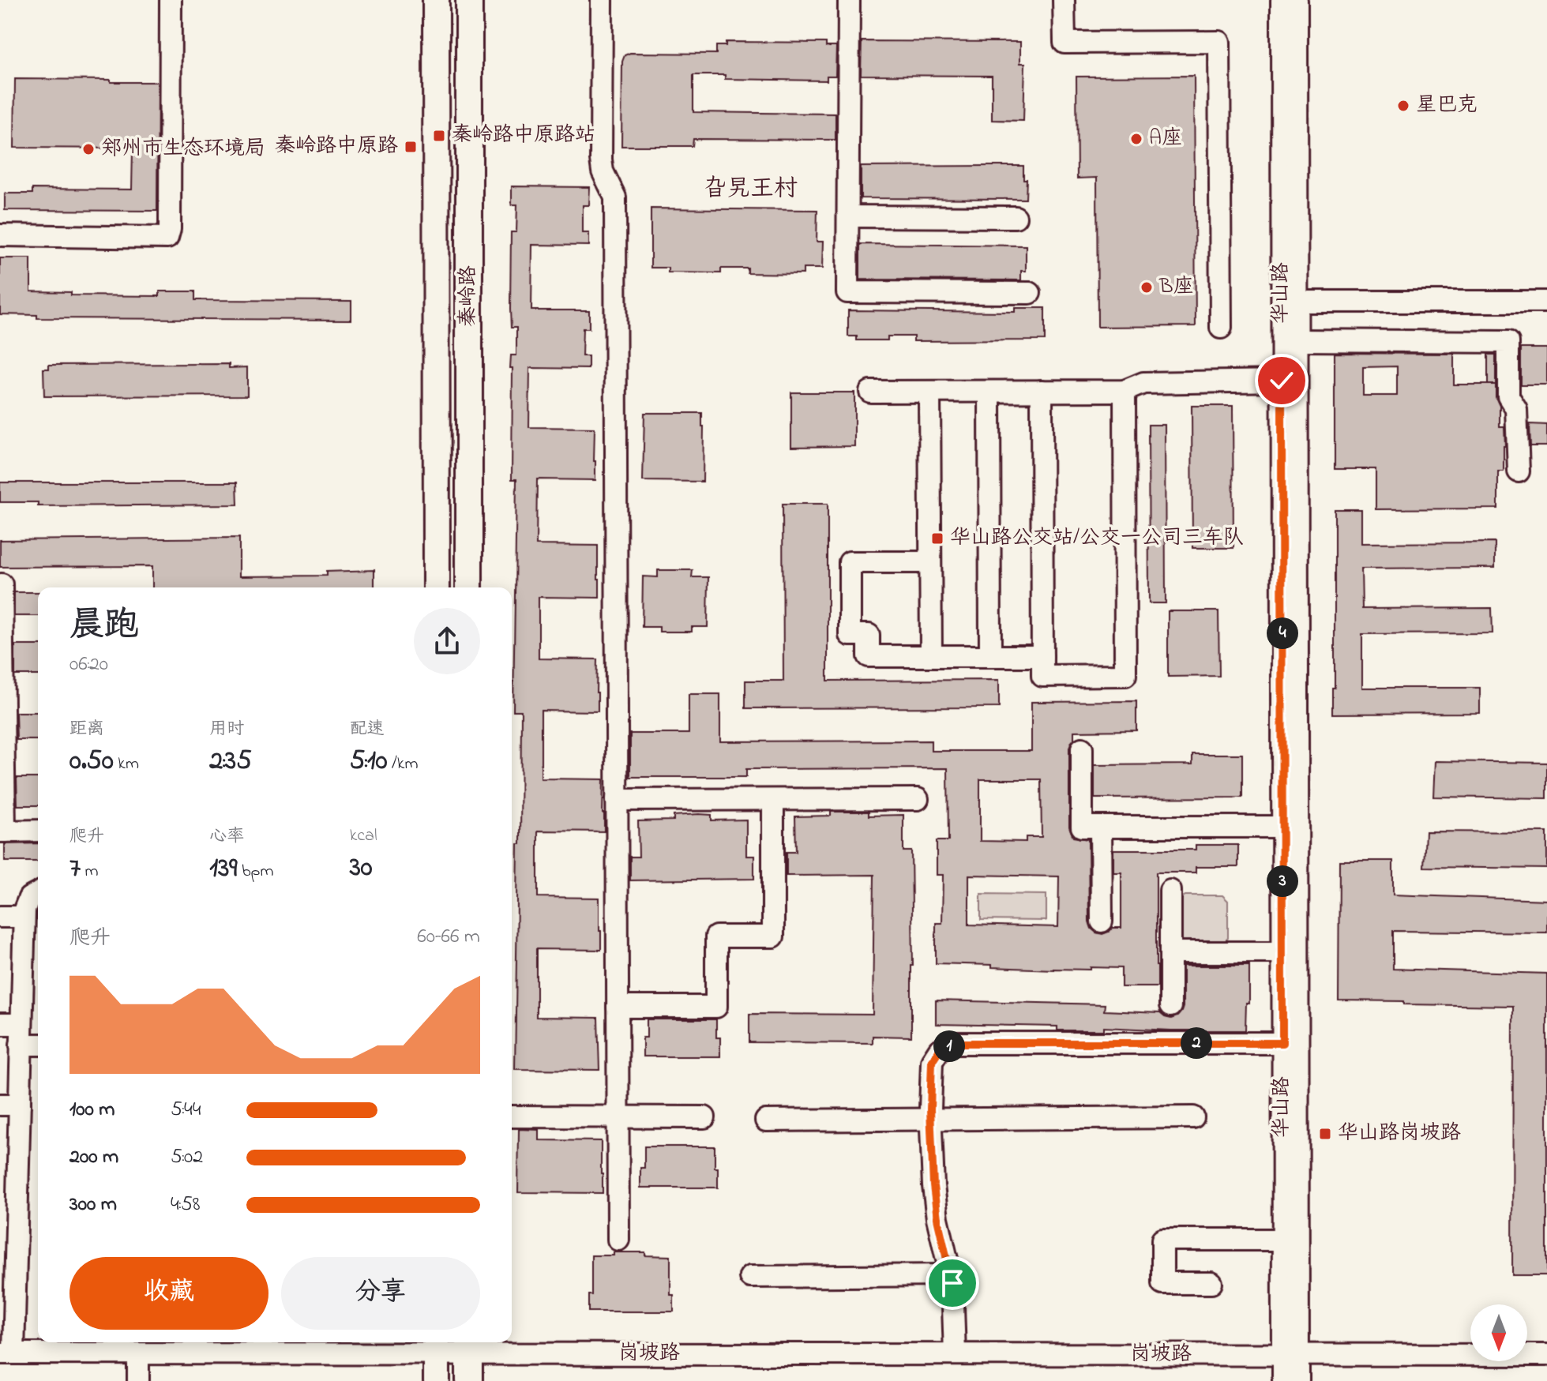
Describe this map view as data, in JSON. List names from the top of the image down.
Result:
{
  "streets": {
    "main road": ["秦岭路"],
    "street": ["华山路", "岗坡路"]
  },
  "crossings": [
    ["华山路", "岗坡路"]
  ],
  "districts": ["旮旯王村"],
  "places": {
    "other": [
      "星巴克",
      "A座",
      "郑州市生态环境局",
      "B座"
    ],
    "transit": [
      "秦岭路中原路站",
      "秦岭路中原路",
      "华山路公交站/公交一公司三车队",
      "华山路岗坡路"
    ]
  },
  "north": "bottom",
  "page": {
    "heading": ["晨跑", "06:20"],
    "pins": [
      "4",
      "3",
      "2",
      "1"
    ],
    "stats": [
      ["距离", "0.50 km"],
      ["用时", "2:35"],
      ["配速", "5:10 /km"],
      ["爬升", "7 m"],
      ["心率", "139 bpm"],
      ["kcal", "30"]
    ],
    "chart": ["爬升", "60–66 m"],
    "list": [
      {
        "name": "100 m",
        "note": "5:44"
      },
      {
        "name": "200 m",
        "note": "5:02"
      },
      {
        "name": "300 m",
        "note": "4:58"
      }
    ],
    "buttons": ["收藏", "分享"]
  }
}
